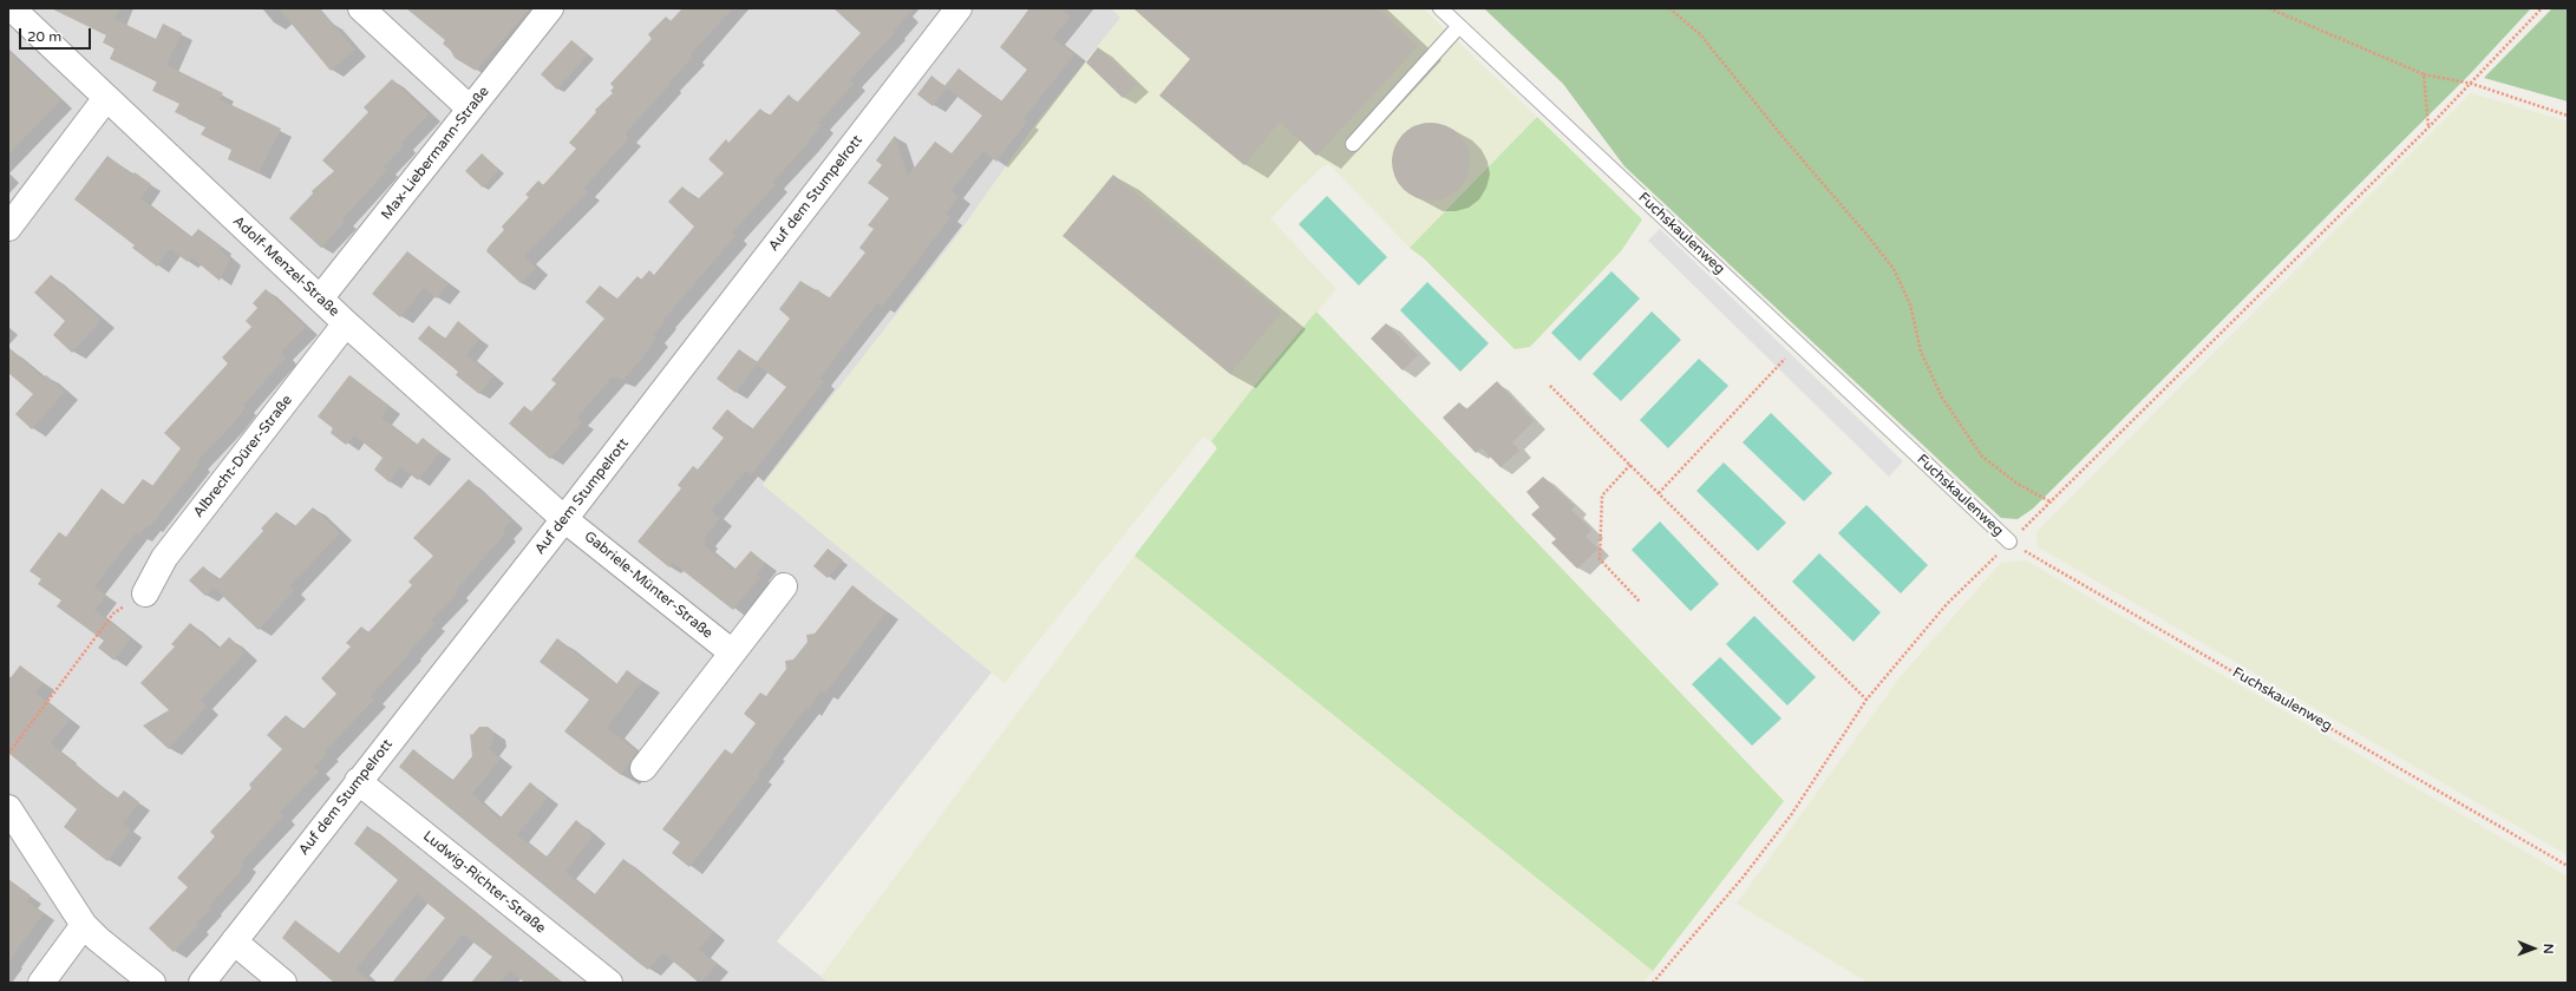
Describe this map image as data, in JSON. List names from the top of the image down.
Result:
{
  "streets": {
    "street": [
      "Max-Liebermann-Straße",
      "Auf dem Stumpelrott",
      "Adolf-Menzel-Straße",
      "Albrecht-Dürer-Straße",
      "Gabriele-Münter-Straße",
      "Ludwig-Richter-Straße"
    ],
    "lane": ["Fuchskaulenweg"]
  },
  "crossings": [
    ["Max-Liebermann-Straße", "Adolf-Menzel-Straße"],
    ["Auf dem Stumpelrott", "Adolf-Menzel-Straße"],
    ["Auf dem Stumpelrott", "Gabriele-Münter-Straße"],
    ["Auf dem Stumpelrott", "Ludwig-Richter-Straße"],
    ["Adolf-Menzel-Straße", "Albrecht-Dürer-Straße"],
    ["Adolf-Menzel-Straße", "Gabriele-Münter-Straße"]
  ],
  "scale_bar": "20 m",
  "north": "right"
}
